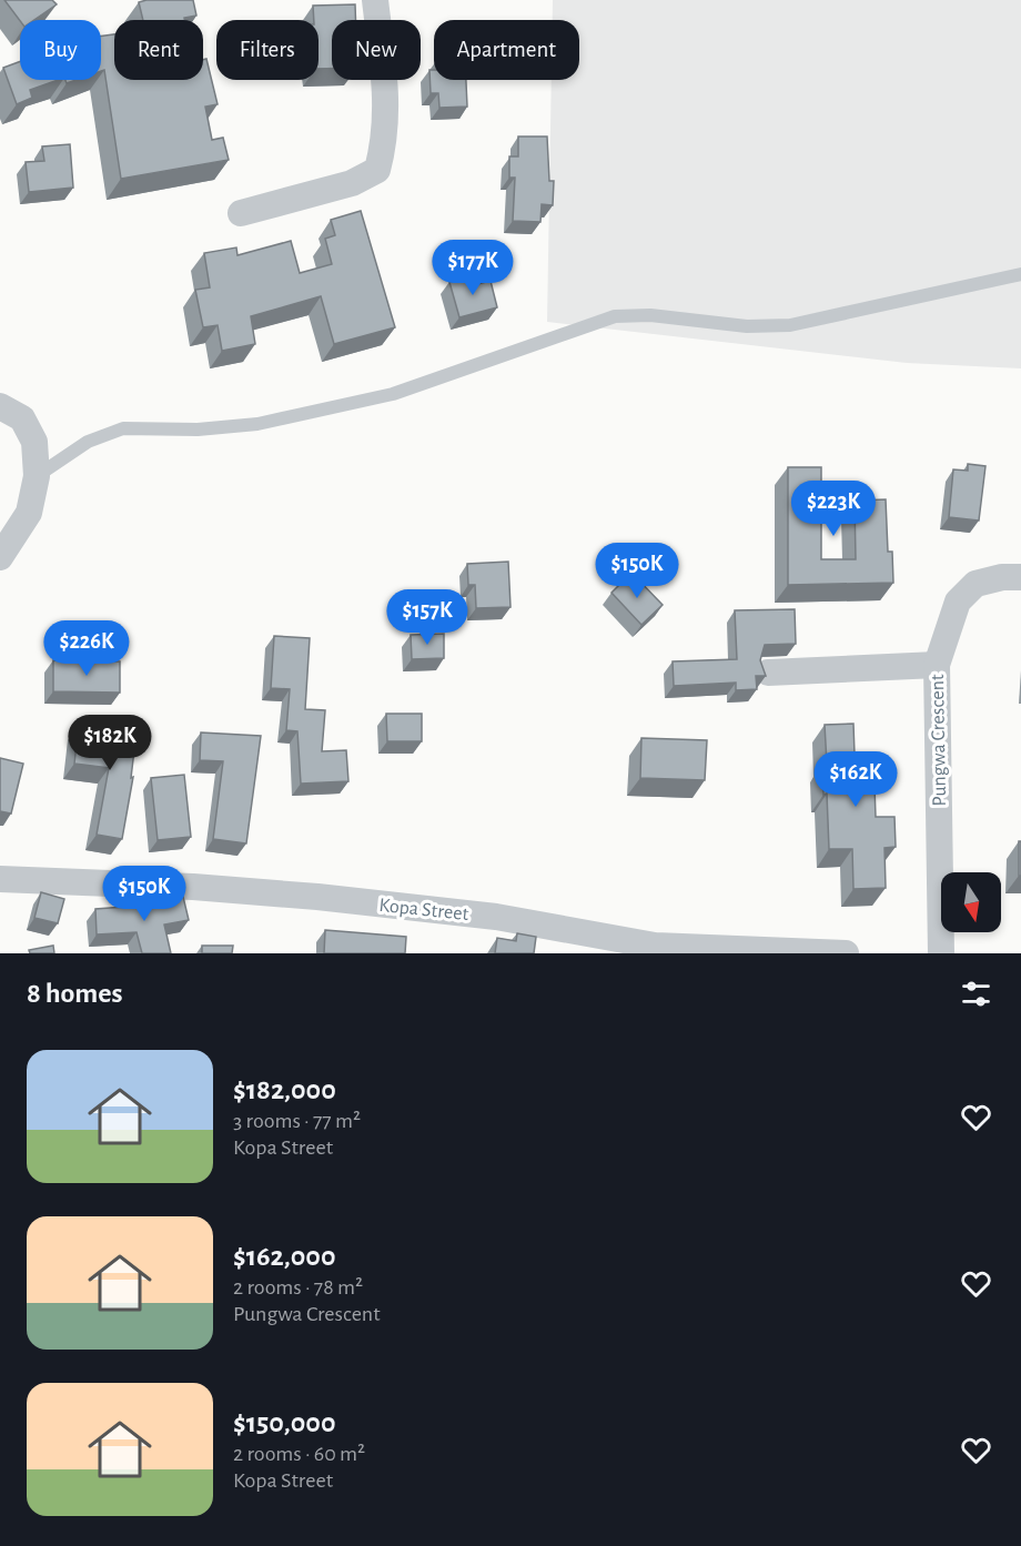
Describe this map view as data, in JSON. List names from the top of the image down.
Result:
{
  "streets": {
    "street": ["Pungwa Crescent", "Kopa Street"]
  },
  "north": "bottom",
  "page": {
    "chip": [
      "Buy",
      "Rent",
      "Filters",
      "New",
      "Apartment"
    ],
    "price": [
      "$177K",
      "$223K",
      "$150K",
      "$157K",
      "$226K",
      "$182K",
      "$162K",
      "$150K"
    ],
    "heading": "8 homes",
    "list": [
      {
        "name": "$182,000",
        "note": "3 rooms · 77 m² · Kopa Street"
      },
      {
        "name": "$162,000",
        "note": "2 rooms · 78 m² · Pungwa Crescent"
      },
      {
        "name": "$150,000",
        "note": "2 rooms · 60 m² · Kopa Street"
      }
    ]
  }
}
